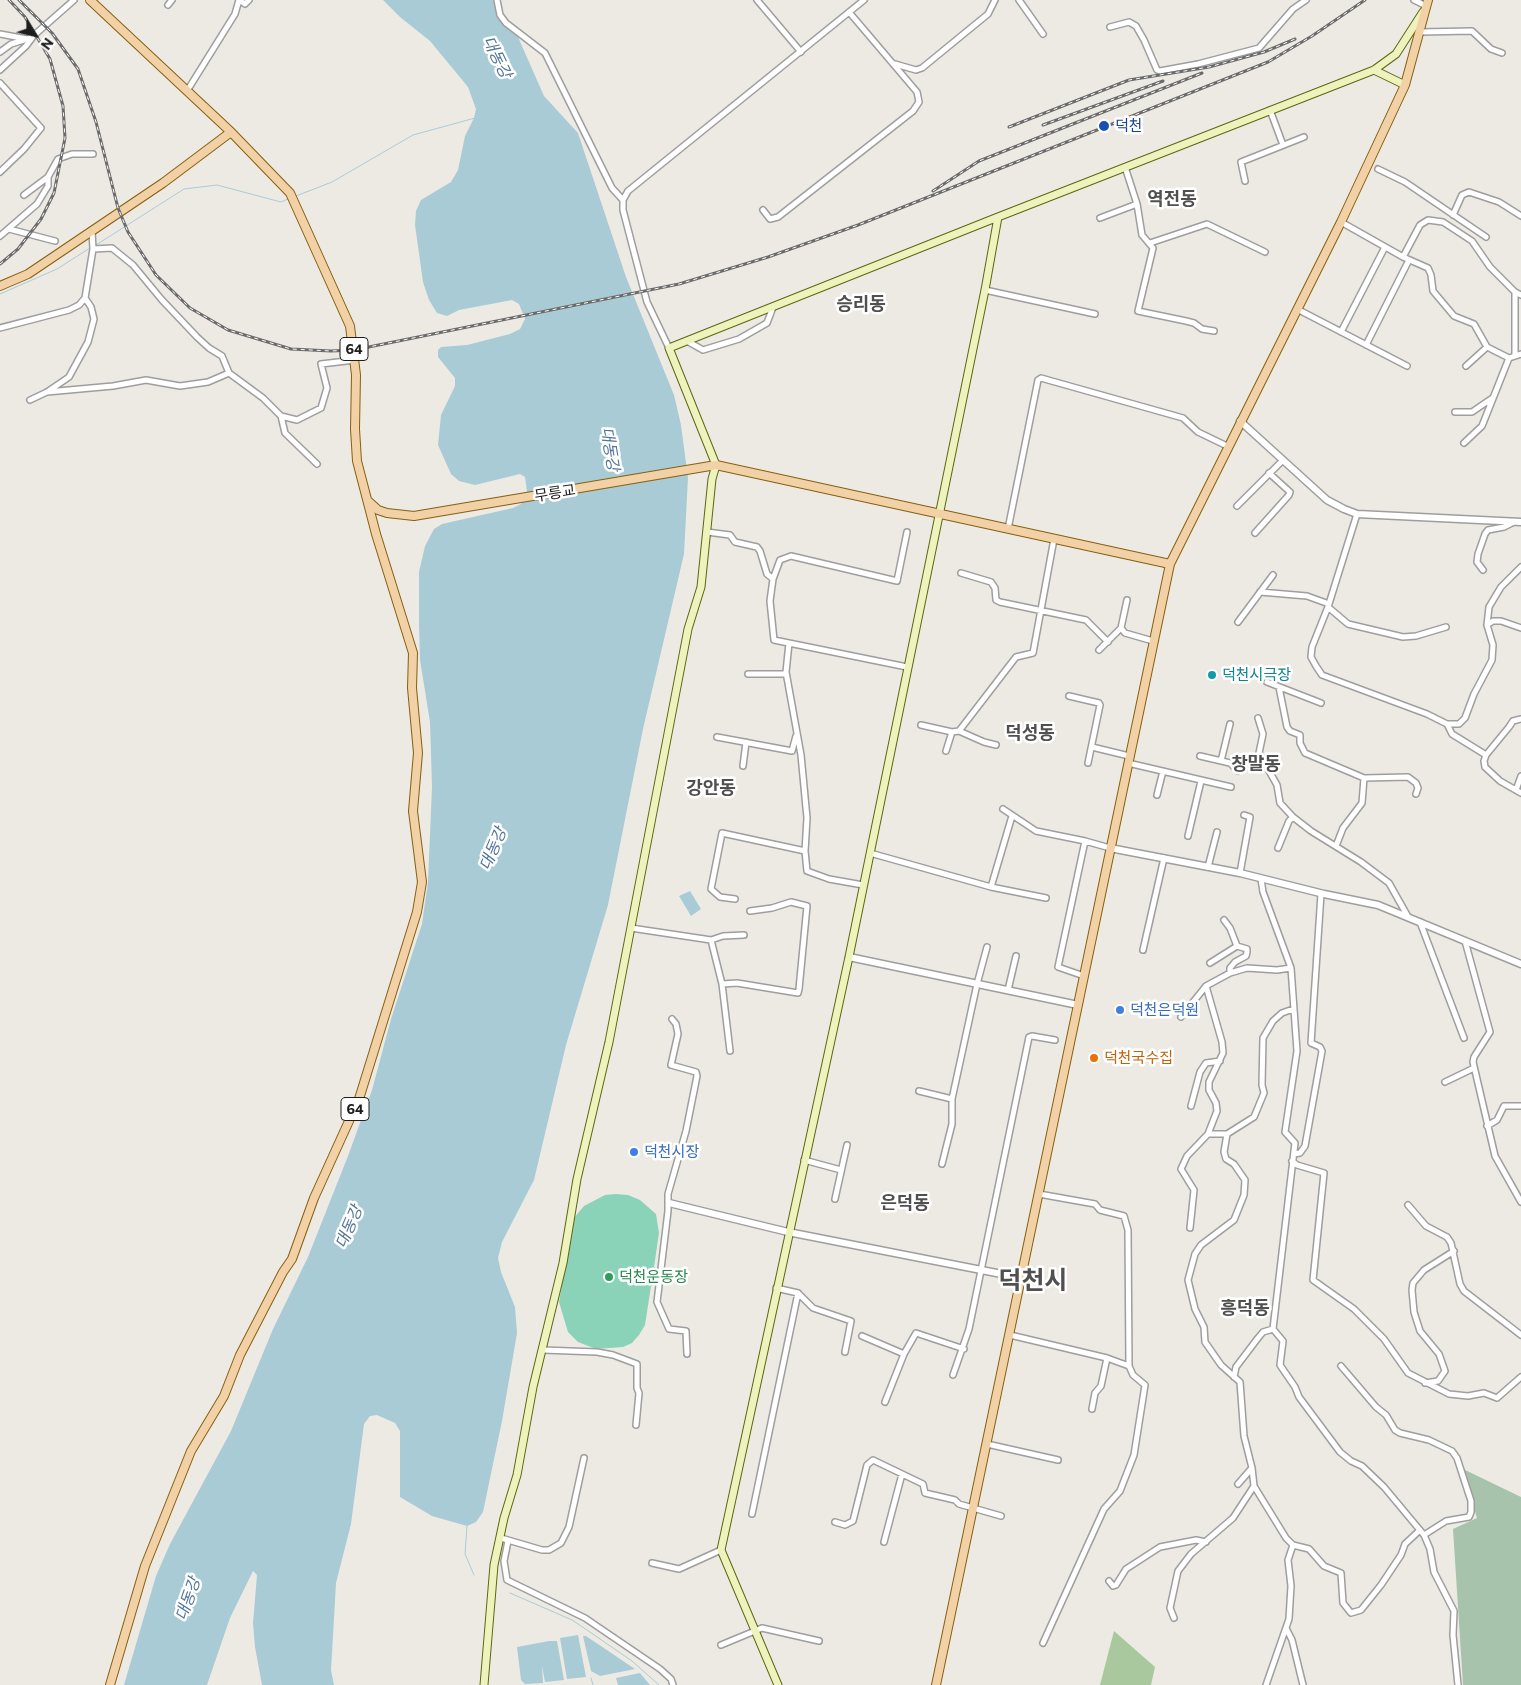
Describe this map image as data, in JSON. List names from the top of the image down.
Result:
{
  "streets": {
    "main road": ["64", "무릉교"]
  },
  "crossings": [
    ["64", "무릉교"]
  ],
  "districts": [
    "역전동",
    "승리동",
    "덕성동",
    "창말동",
    "강안동",
    "은덕동",
    "덕천시",
    "흥덕동"
  ],
  "water": ["대동강"],
  "places": [
    "덕천",
    "덕천시극장",
    "덕천은덕원",
    "덕천국수집",
    "덕천시장",
    "덕천운동장"
  ],
  "north": "bottom right"
}
